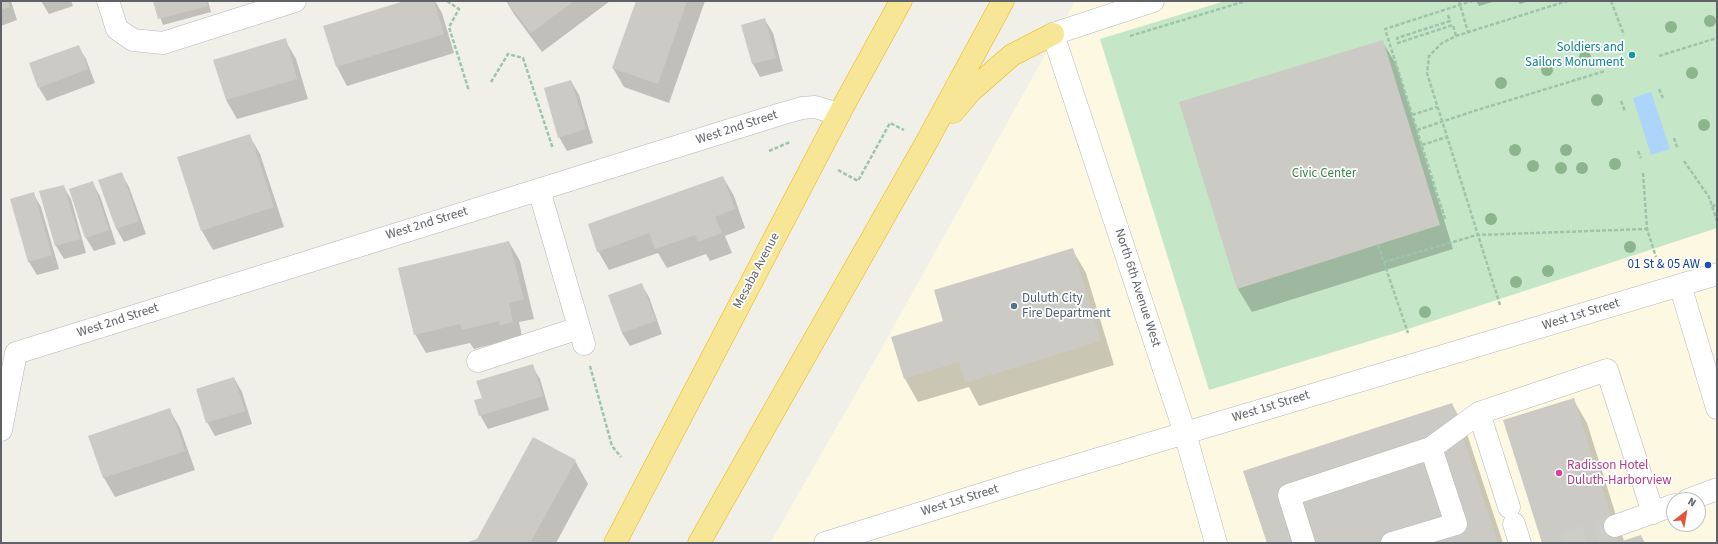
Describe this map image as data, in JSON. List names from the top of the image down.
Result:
{
  "streets": {
    "highway": ["Mesaba Avenue"],
    "street": ["West 2nd Street", "North 6th Avenue West", "West 1st Street"]
  },
  "crossings": [
    ["West 2nd Street", "Mesaba Avenue"],
    ["North 6th Avenue West", "West 1st Street"]
  ],
  "parks": ["Civic Center"],
  "places": [
    "Soldiers and Sailors Monument",
    "01 St & 05 AW",
    "Duluth City Fire Department",
    "Radisson Hotel Duluth-Harborview"
  ],
  "north": "top right"
}
